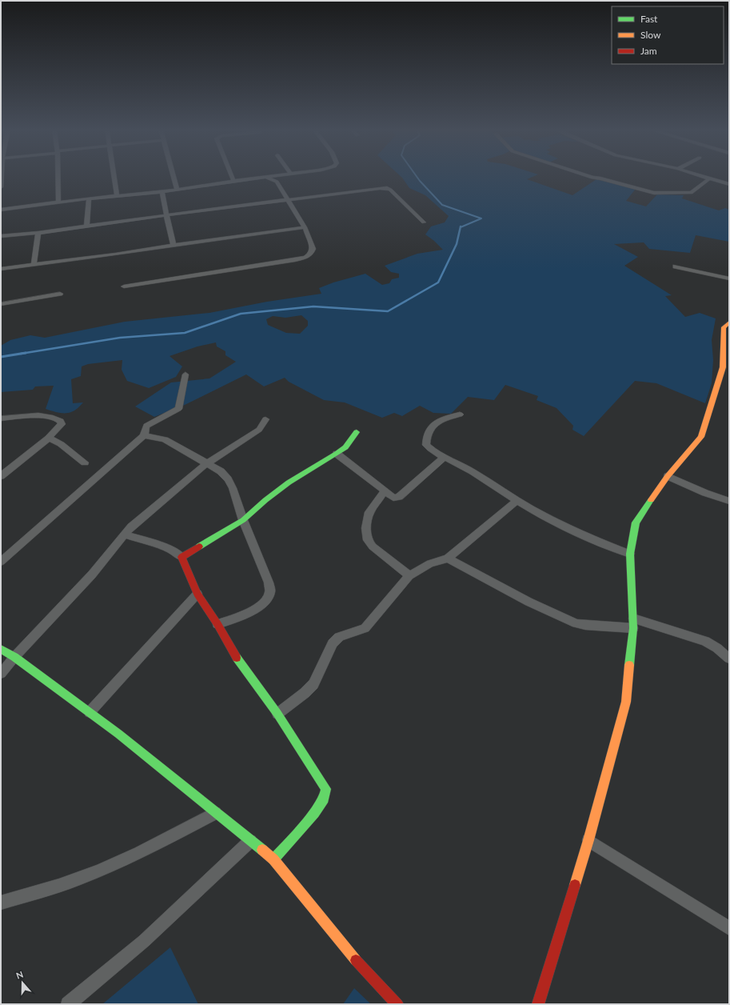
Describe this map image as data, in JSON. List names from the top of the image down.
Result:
{
  "legend": ["Fast", "Slow", "Jam"],
  "north": "top"
}
